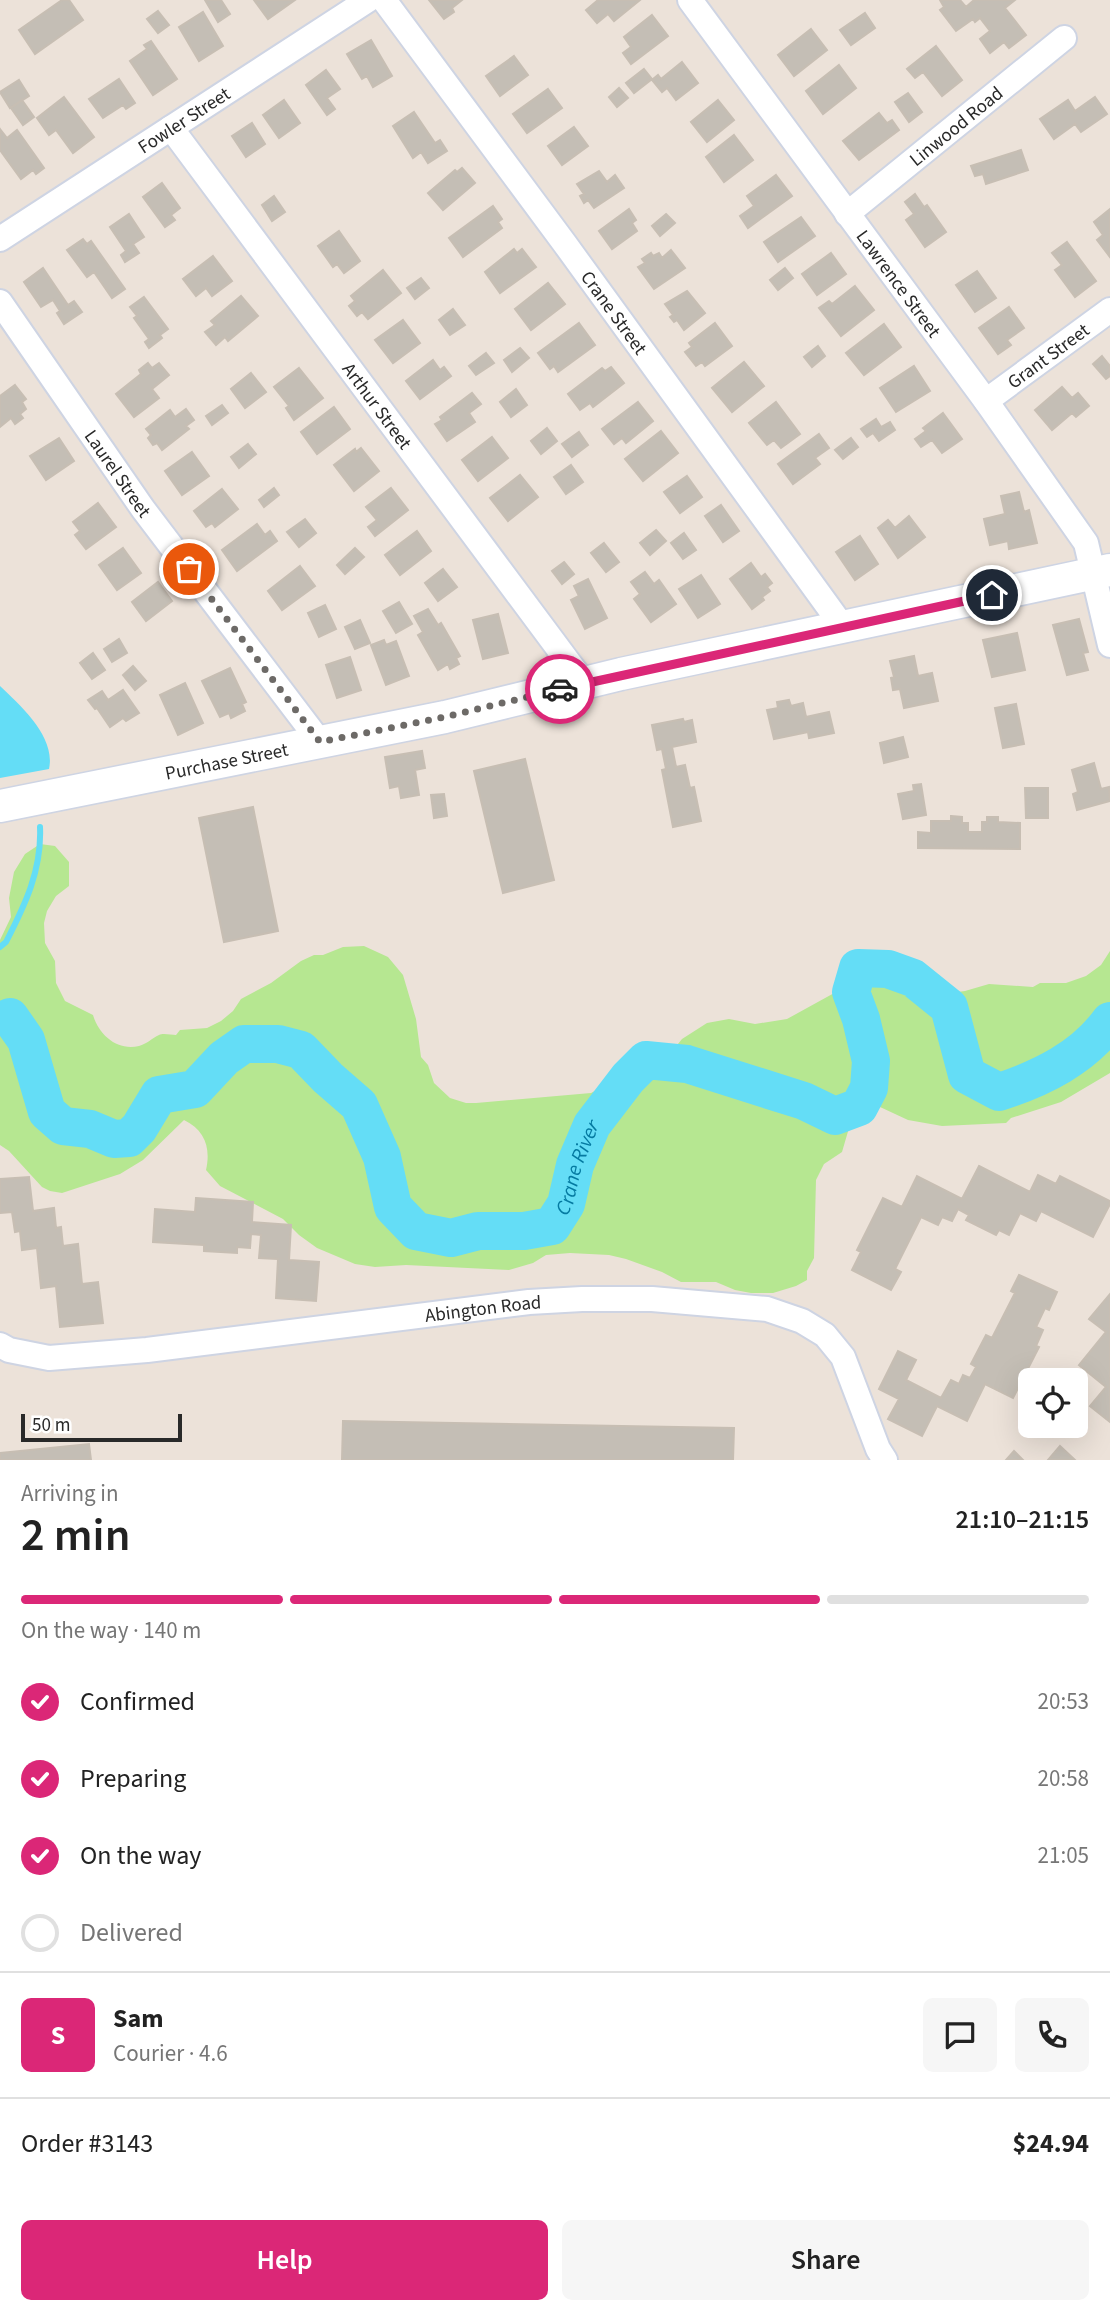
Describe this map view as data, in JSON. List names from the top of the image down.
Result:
{
  "streets": {
    "street": [
      "Fowler Street",
      "Linwood Road",
      "Lawrence Street",
      "Crane Street",
      "Grant Street",
      "Arthur Street",
      "Laurel Street",
      "Purchase Street",
      "Abington Road"
    ]
  },
  "crossings": [
    ["Fowler Street", "Arthur Street"],
    ["Linwood Road", "Lawrence Street"],
    ["Lawrence Street", "Grant Street"],
    ["Lawrence Street", "Purchase Street"],
    ["Crane Street", "Purchase Street"],
    ["Arthur Street", "Purchase Street"],
    ["Laurel Street", "Purchase Street"]
  ],
  "water": ["Crane River"],
  "scale_bar": "50 m",
  "page": {
    "scale": "50 m",
    "heading": ["2 min", "Arriving in", "21:10–21:15"],
    "panel": [
      "Sam",
      "Courier · 4.6",
      "Order #3143",
      "$24.94"
    ],
    "bar": "On the way · 140 m",
    "list": [
      ["Confirmed", "20:53"],
      ["Preparing", "20:58"],
      ["On the way", "21:05"],
      "Delivered"
    ],
    "round": "S",
    "buttons": ["Help", "Share"]
  }
}
